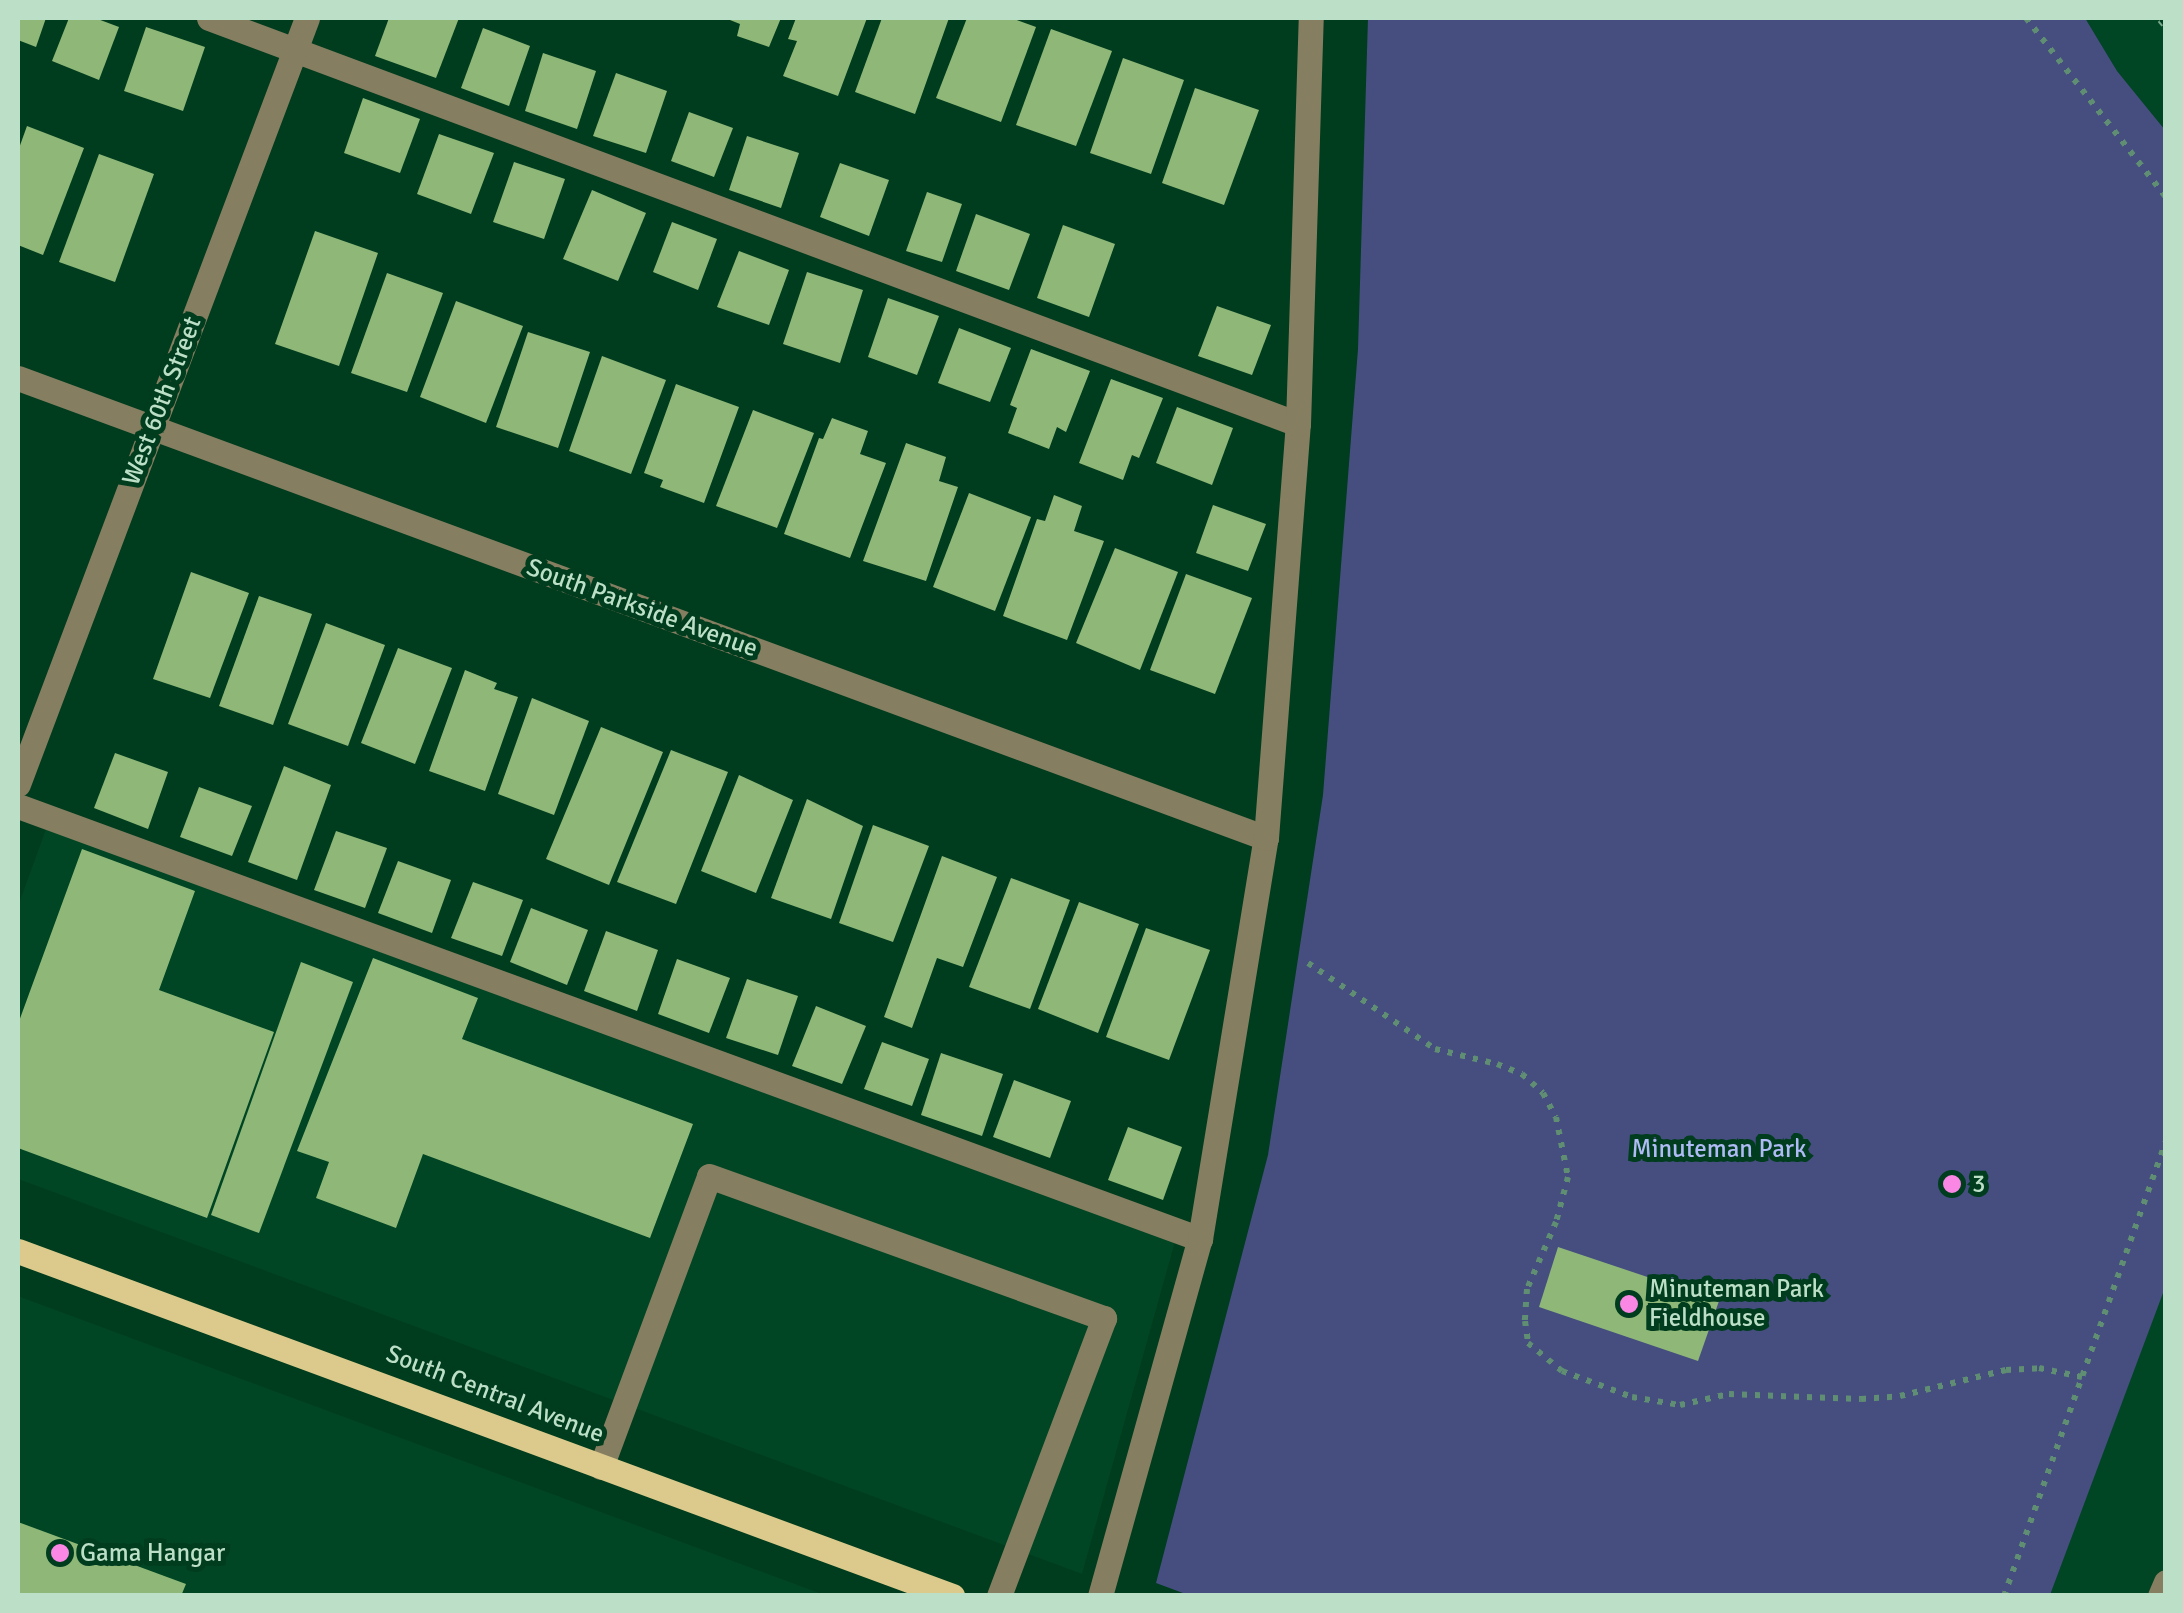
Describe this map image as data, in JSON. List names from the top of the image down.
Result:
{
  "streets": {
    "main road": ["South Central Avenue"],
    "street": ["West 60th Street", "South Parkside Avenue"]
  },
  "crossings": [
    ["West 60th Street", "South Parkside Avenue"]
  ],
  "parks": ["Minuteman Park"],
  "places": ["3", "Minuteman Park Fieldhouse", "Gama Hangar"]
}
